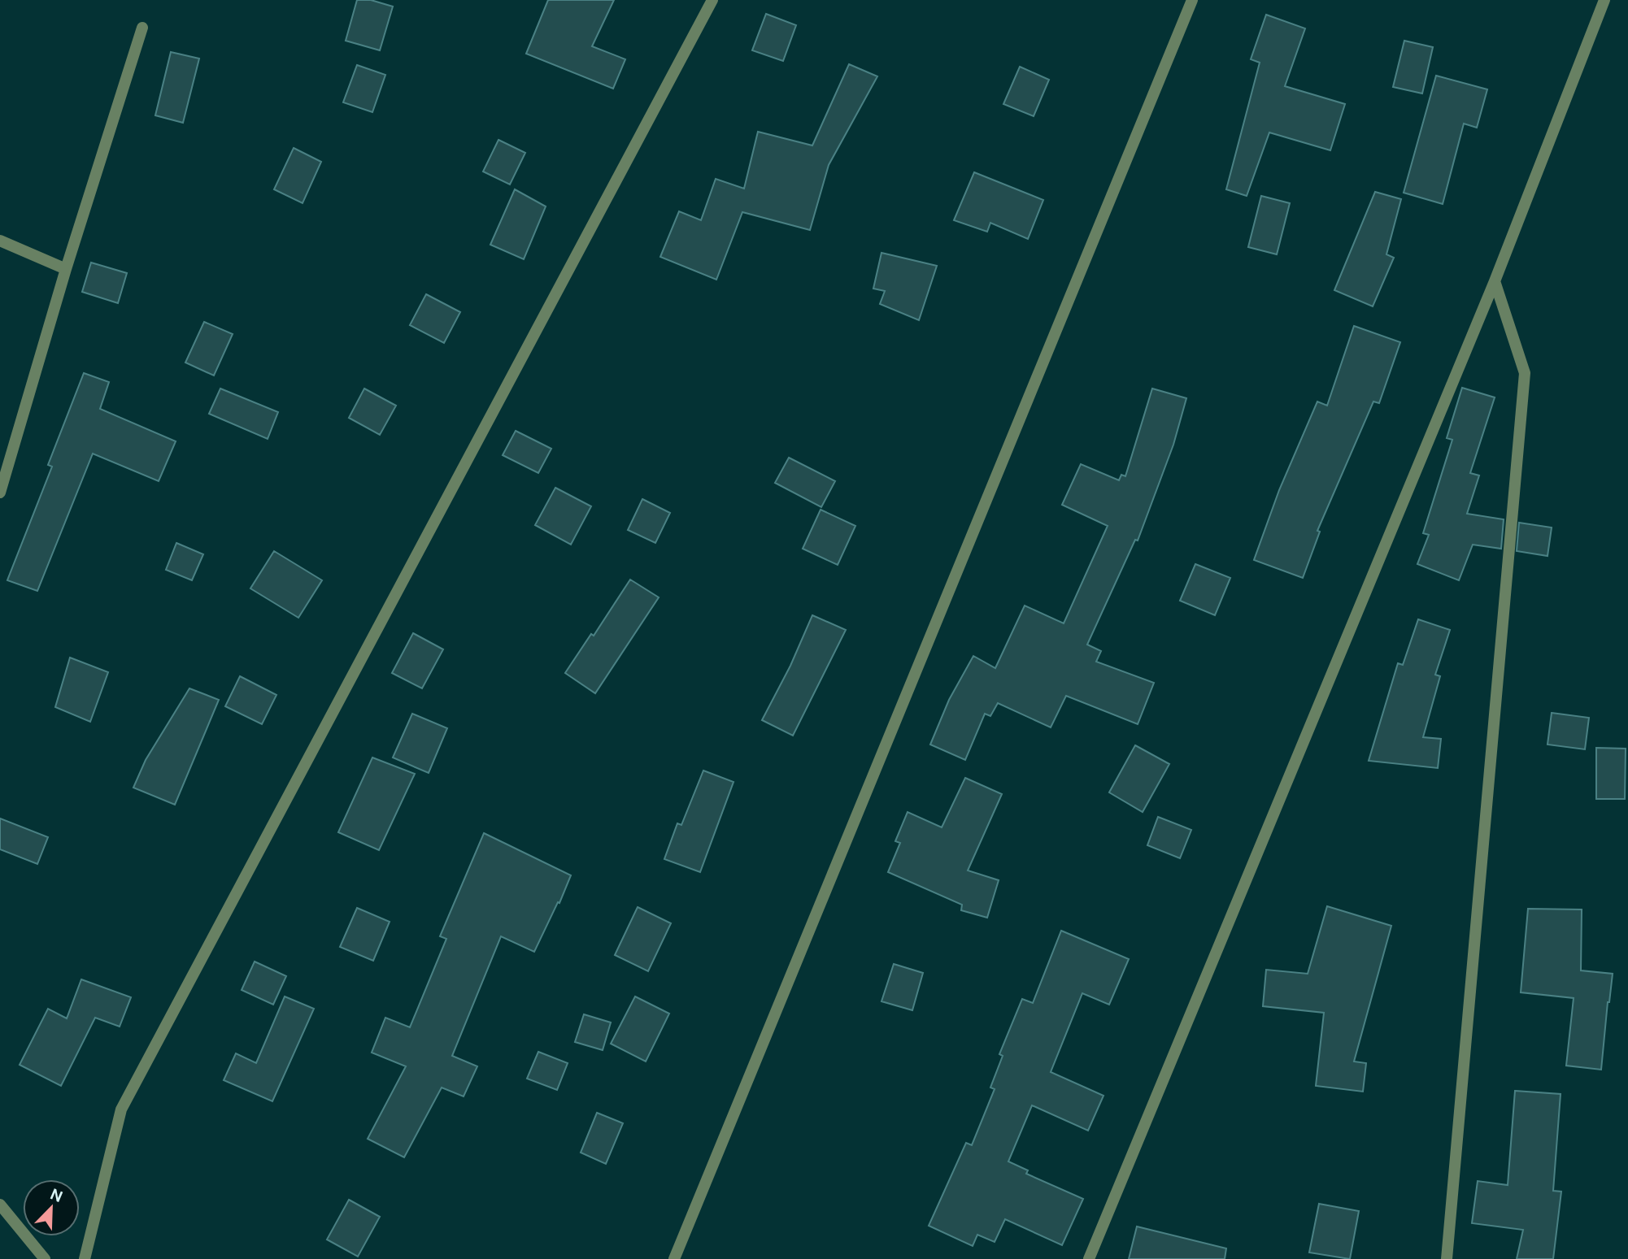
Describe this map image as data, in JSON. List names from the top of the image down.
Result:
{
  "north": "top right"
}
